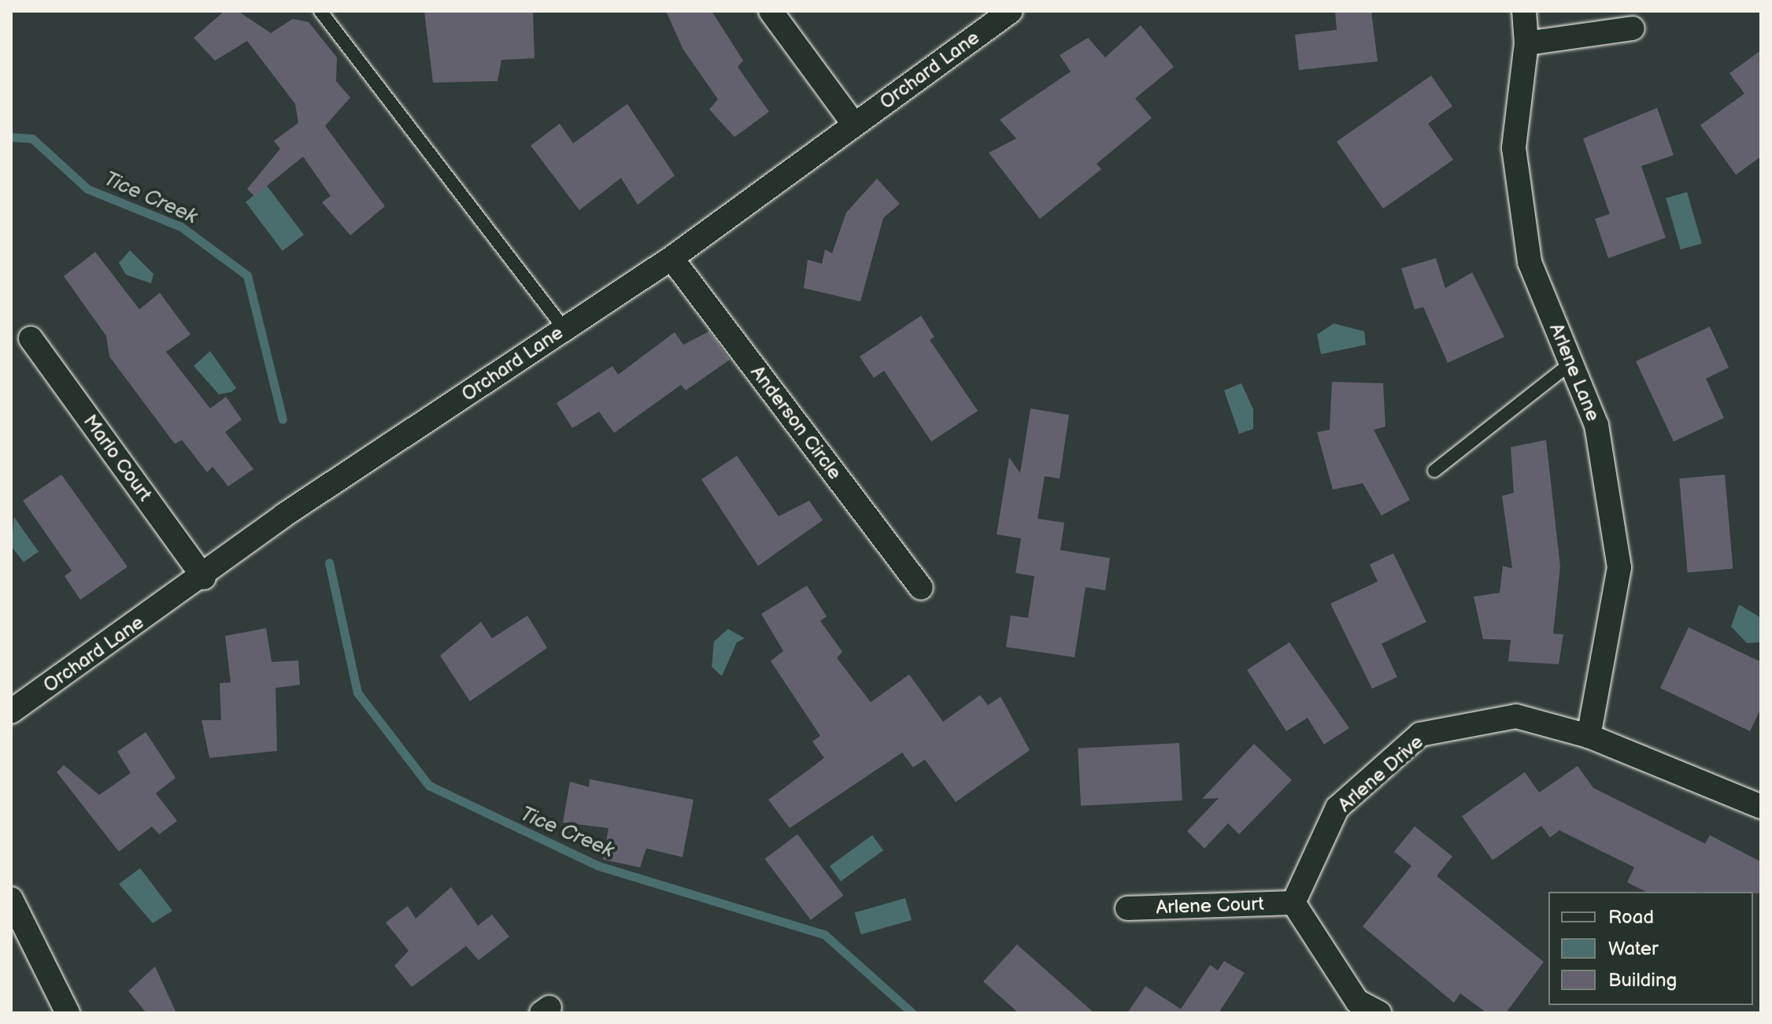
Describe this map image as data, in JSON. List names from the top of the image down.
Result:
{
  "streets": {
    "street": [
      "Orchard Lane",
      "Arlene Lane",
      "Anderson Circle",
      "Marlo Court",
      "Arlene Drive",
      "Arlene Court"
    ]
  },
  "crossings": [
    ["Orchard Lane", "Anderson Circle"],
    ["Orchard Lane", "Marlo Court"],
    ["Arlene Lane", "Arlene Drive"],
    ["Arlene Drive", "Arlene Court"]
  ],
  "water": ["Tice Creek"],
  "legend": ["Road", "Water", "Building"]
}
